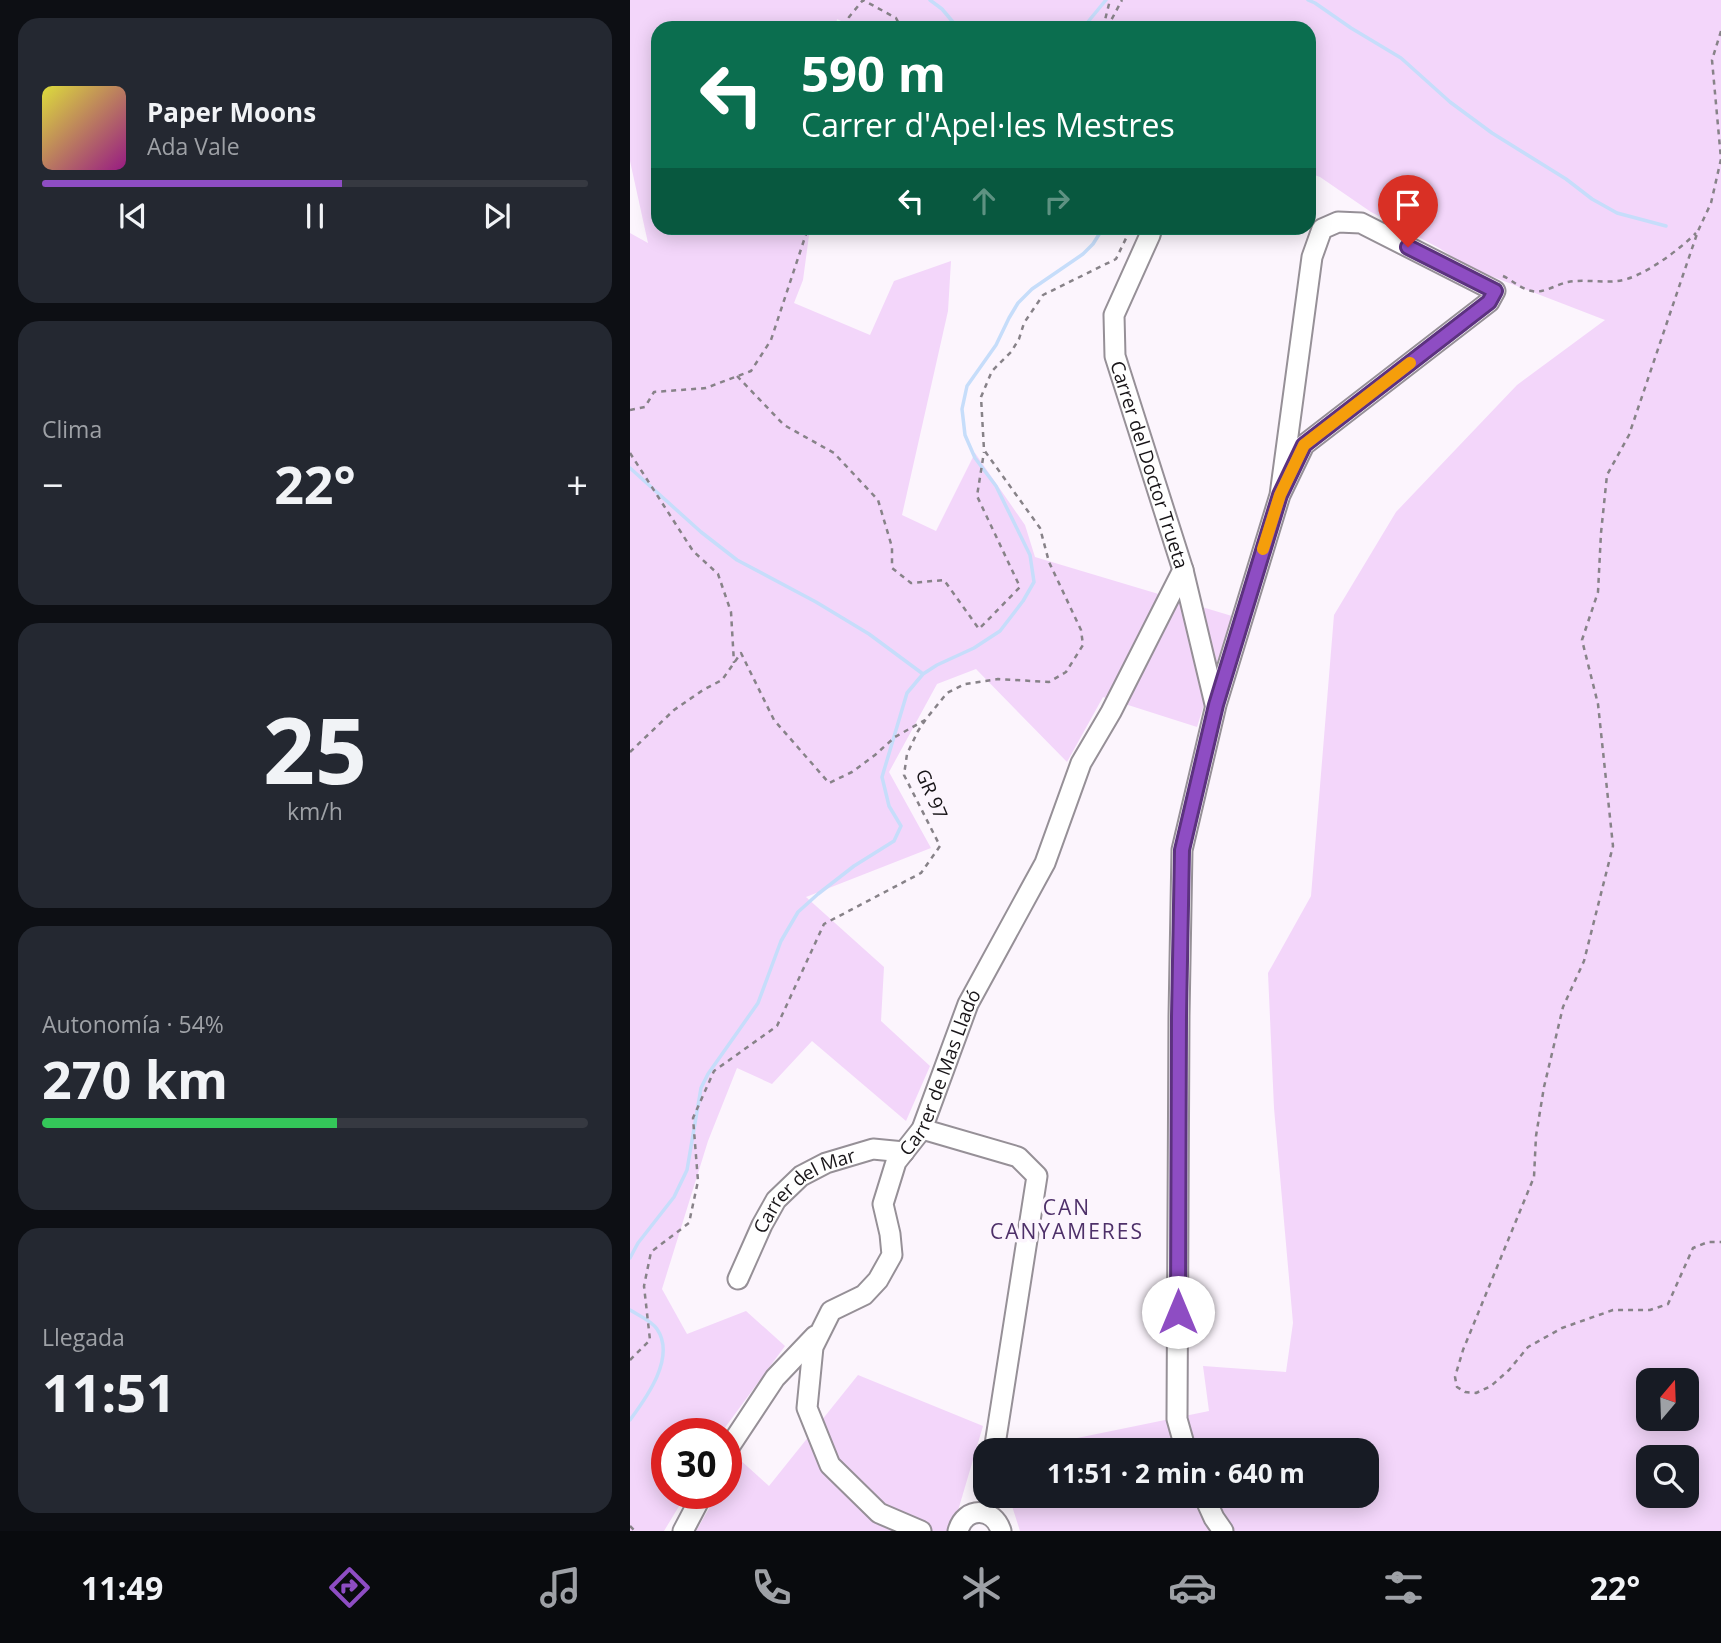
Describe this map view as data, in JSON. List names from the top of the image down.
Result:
{
  "streets": {
    "street": ["Carrer del Doctor Trueta", "Carrer de Mas Lladó", "Carrer del Mar"],
    "path": ["GR 97"]
  },
  "crossings": [
    ["Carrer del Doctor Trueta", "Carrer de Mas Lladó"],
    ["Carrer de Mas Lladó", "Carrer del Mar"]
  ],
  "districts": ["CAN CANYAMERES"],
  "north": "top",
  "page": {
    "turn": ["590 m", "Carrer d'Apel·les Mestres"],
    "song": ["Paper Moons", "Ada Vale"],
    "tile": [
      "Clima",
      ["25", "km/h"],
      ["Autonomía · 54%", "270 km"],
      ["Llegada", "11:51"]
    ],
    "heat": ["−", "22°", "+"],
    "limit": "30",
    "trip": "11:51 · 2 min · 640 m",
    "tabs": ["11:49", "22°"]
  }
}
